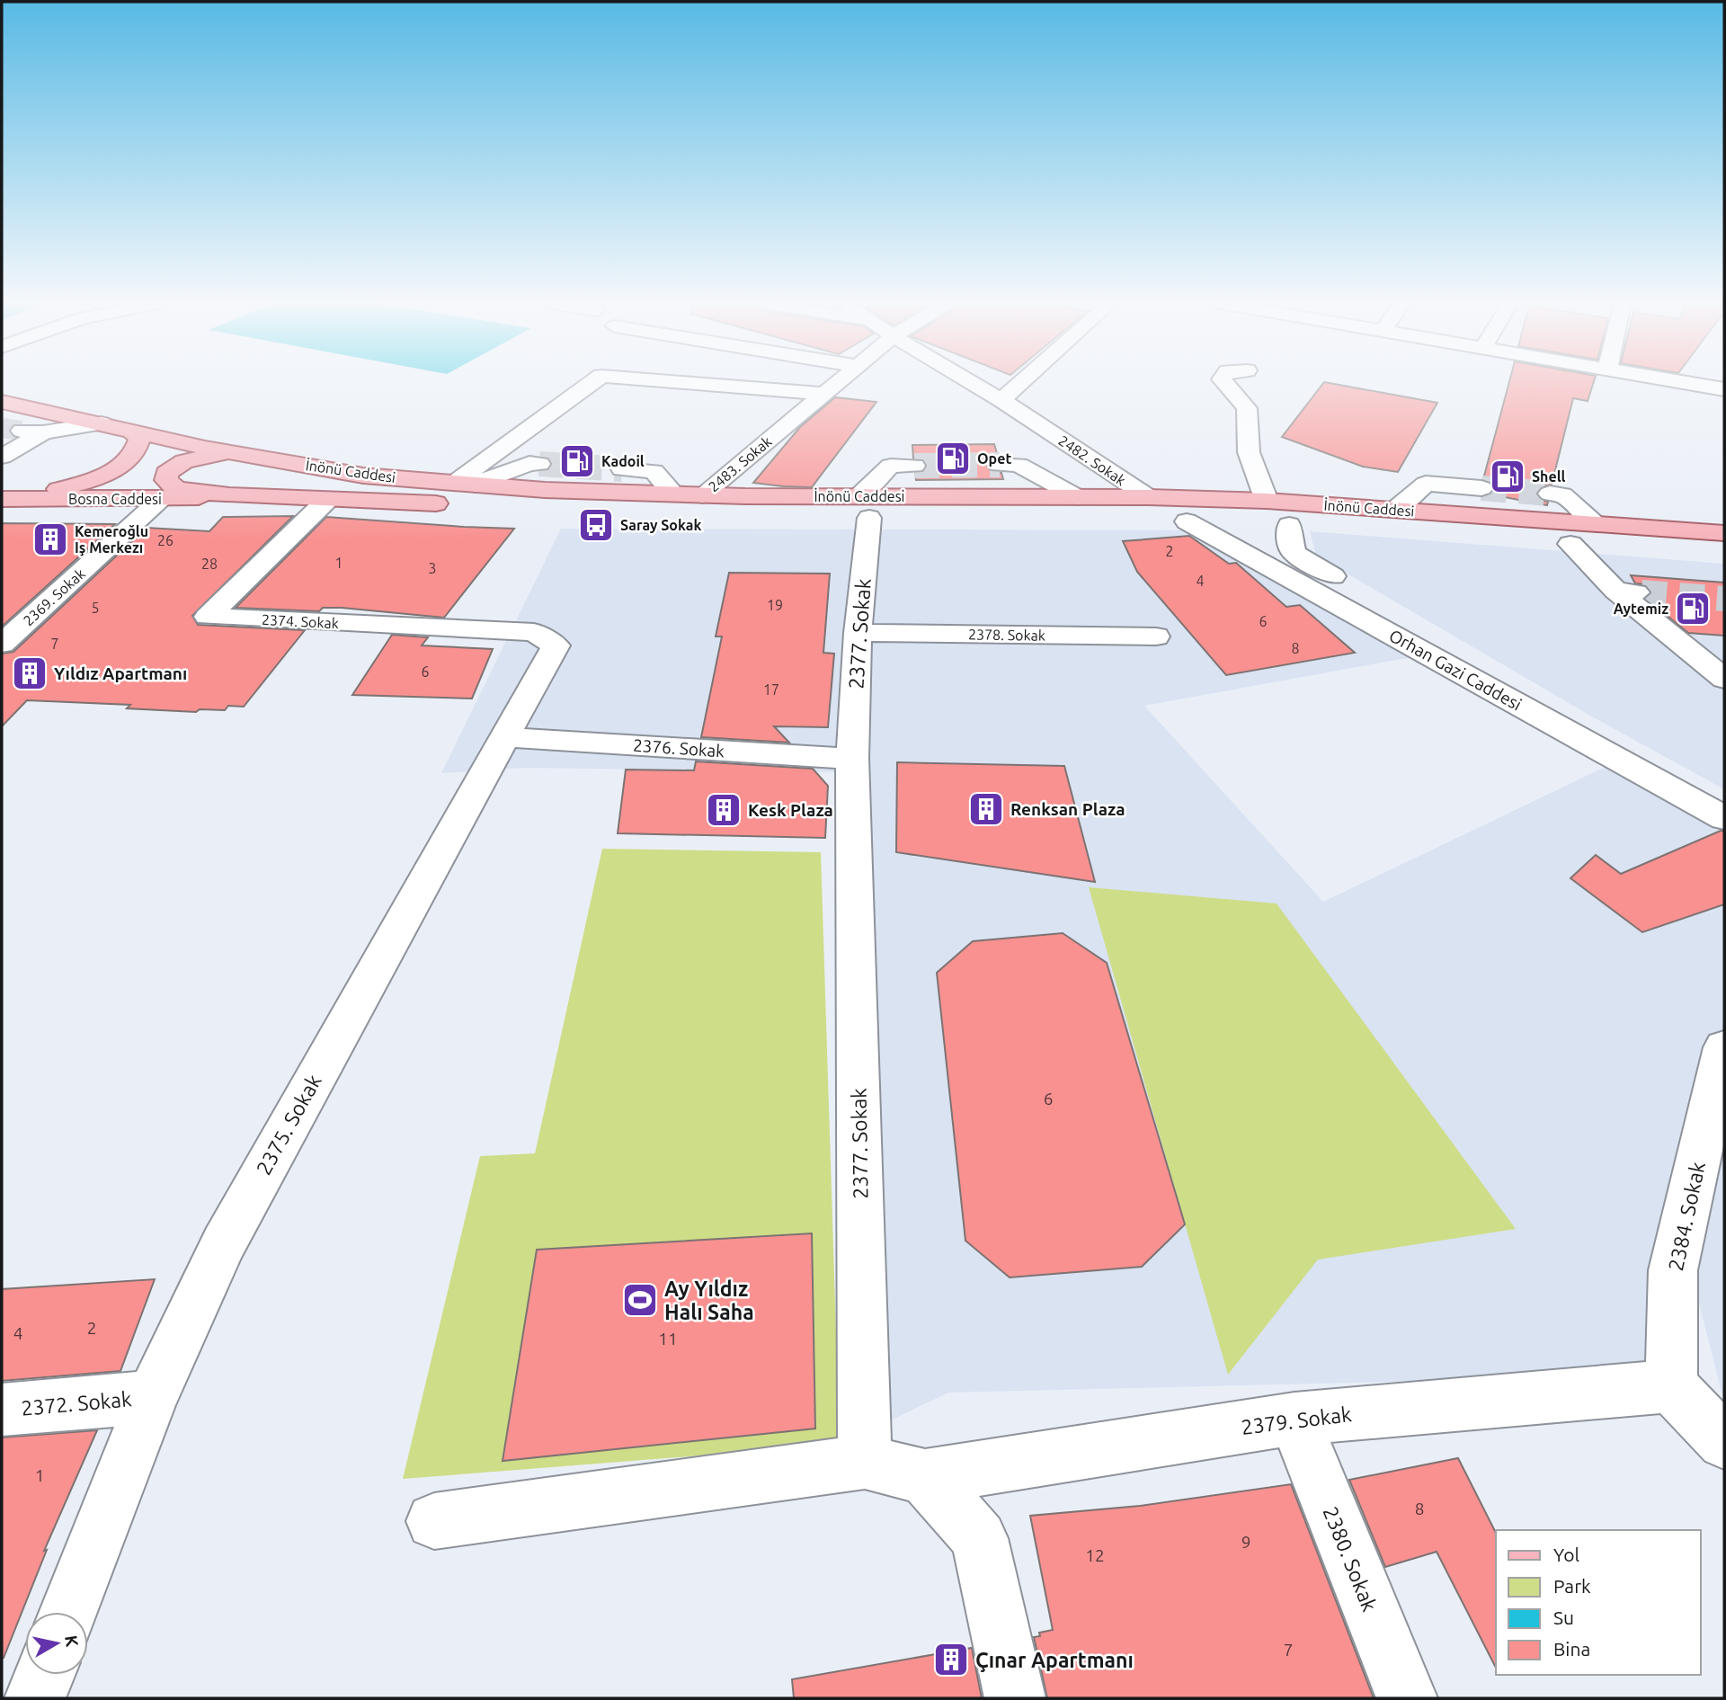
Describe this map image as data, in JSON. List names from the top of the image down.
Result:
{
  "streets": {
    "main road": ["İnönü Caddesi", "Bosna Caddesi"],
    "street": [
      "2482. Sokak",
      "2483. Sokak",
      "2369. Sokak",
      "2374. Sokak",
      "2377. Sokak",
      "2378. Sokak",
      "Orhan Gazi Caddesi",
      "2376. Sokak",
      "2375. Sokak",
      "2384. Sokak",
      "2372. Sokak",
      "2379. Sokak",
      "2380. Sokak"
    ]
  },
  "crossings": [
    ["2482. Sokak", "İnönü Caddesi"],
    ["2483. Sokak", "İnönü Caddesi"],
    ["İnönü Caddesi", "Bosna Caddesi"],
    ["İnönü Caddesi", "2374. Sokak"],
    ["İnönü Caddesi", "2377. Sokak"],
    ["İnönü Caddesi", "Orhan Gazi Caddesi"],
    ["Bosna Caddesi", "2369. Sokak"],
    ["2374. Sokak", "2375. Sokak"],
    ["2377. Sokak", "2378. Sokak"],
    ["2377. Sokak", "2376. Sokak"],
    ["2376. Sokak", "2375. Sokak"],
    ["2375. Sokak", "2372. Sokak"],
    ["2384. Sokak", "2379. Sokak"],
    ["2379. Sokak", "2380. Sokak"]
  ],
  "places": {
    "fuel station": [
      "Opet",
      "Kadoil",
      "Shell",
      "Aytemiz"
    ],
    "bus stop": ["Saray Sokak"],
    "building": [
      "Kemeroğlu Iş Merkezı",
      "Yıldız Apartmanı",
      "Renksan Plaza",
      "Kesk Plaza",
      "Çınar Apartmanı"
    ],
    "sports": ["Ay Yıldız Halı Saha"]
  },
  "house_numbers": [
    "26",
    "2",
    "1",
    "28",
    "3",
    "4",
    "19",
    "5",
    "6",
    "7",
    "8",
    "6",
    "17",
    "6",
    "2",
    "4",
    "11",
    "1",
    "8",
    "9",
    "12",
    "7"
  ],
  "legend": [
    "Yol",
    "Park",
    "Su",
    "Bina"
  ],
  "north": "right"
}
